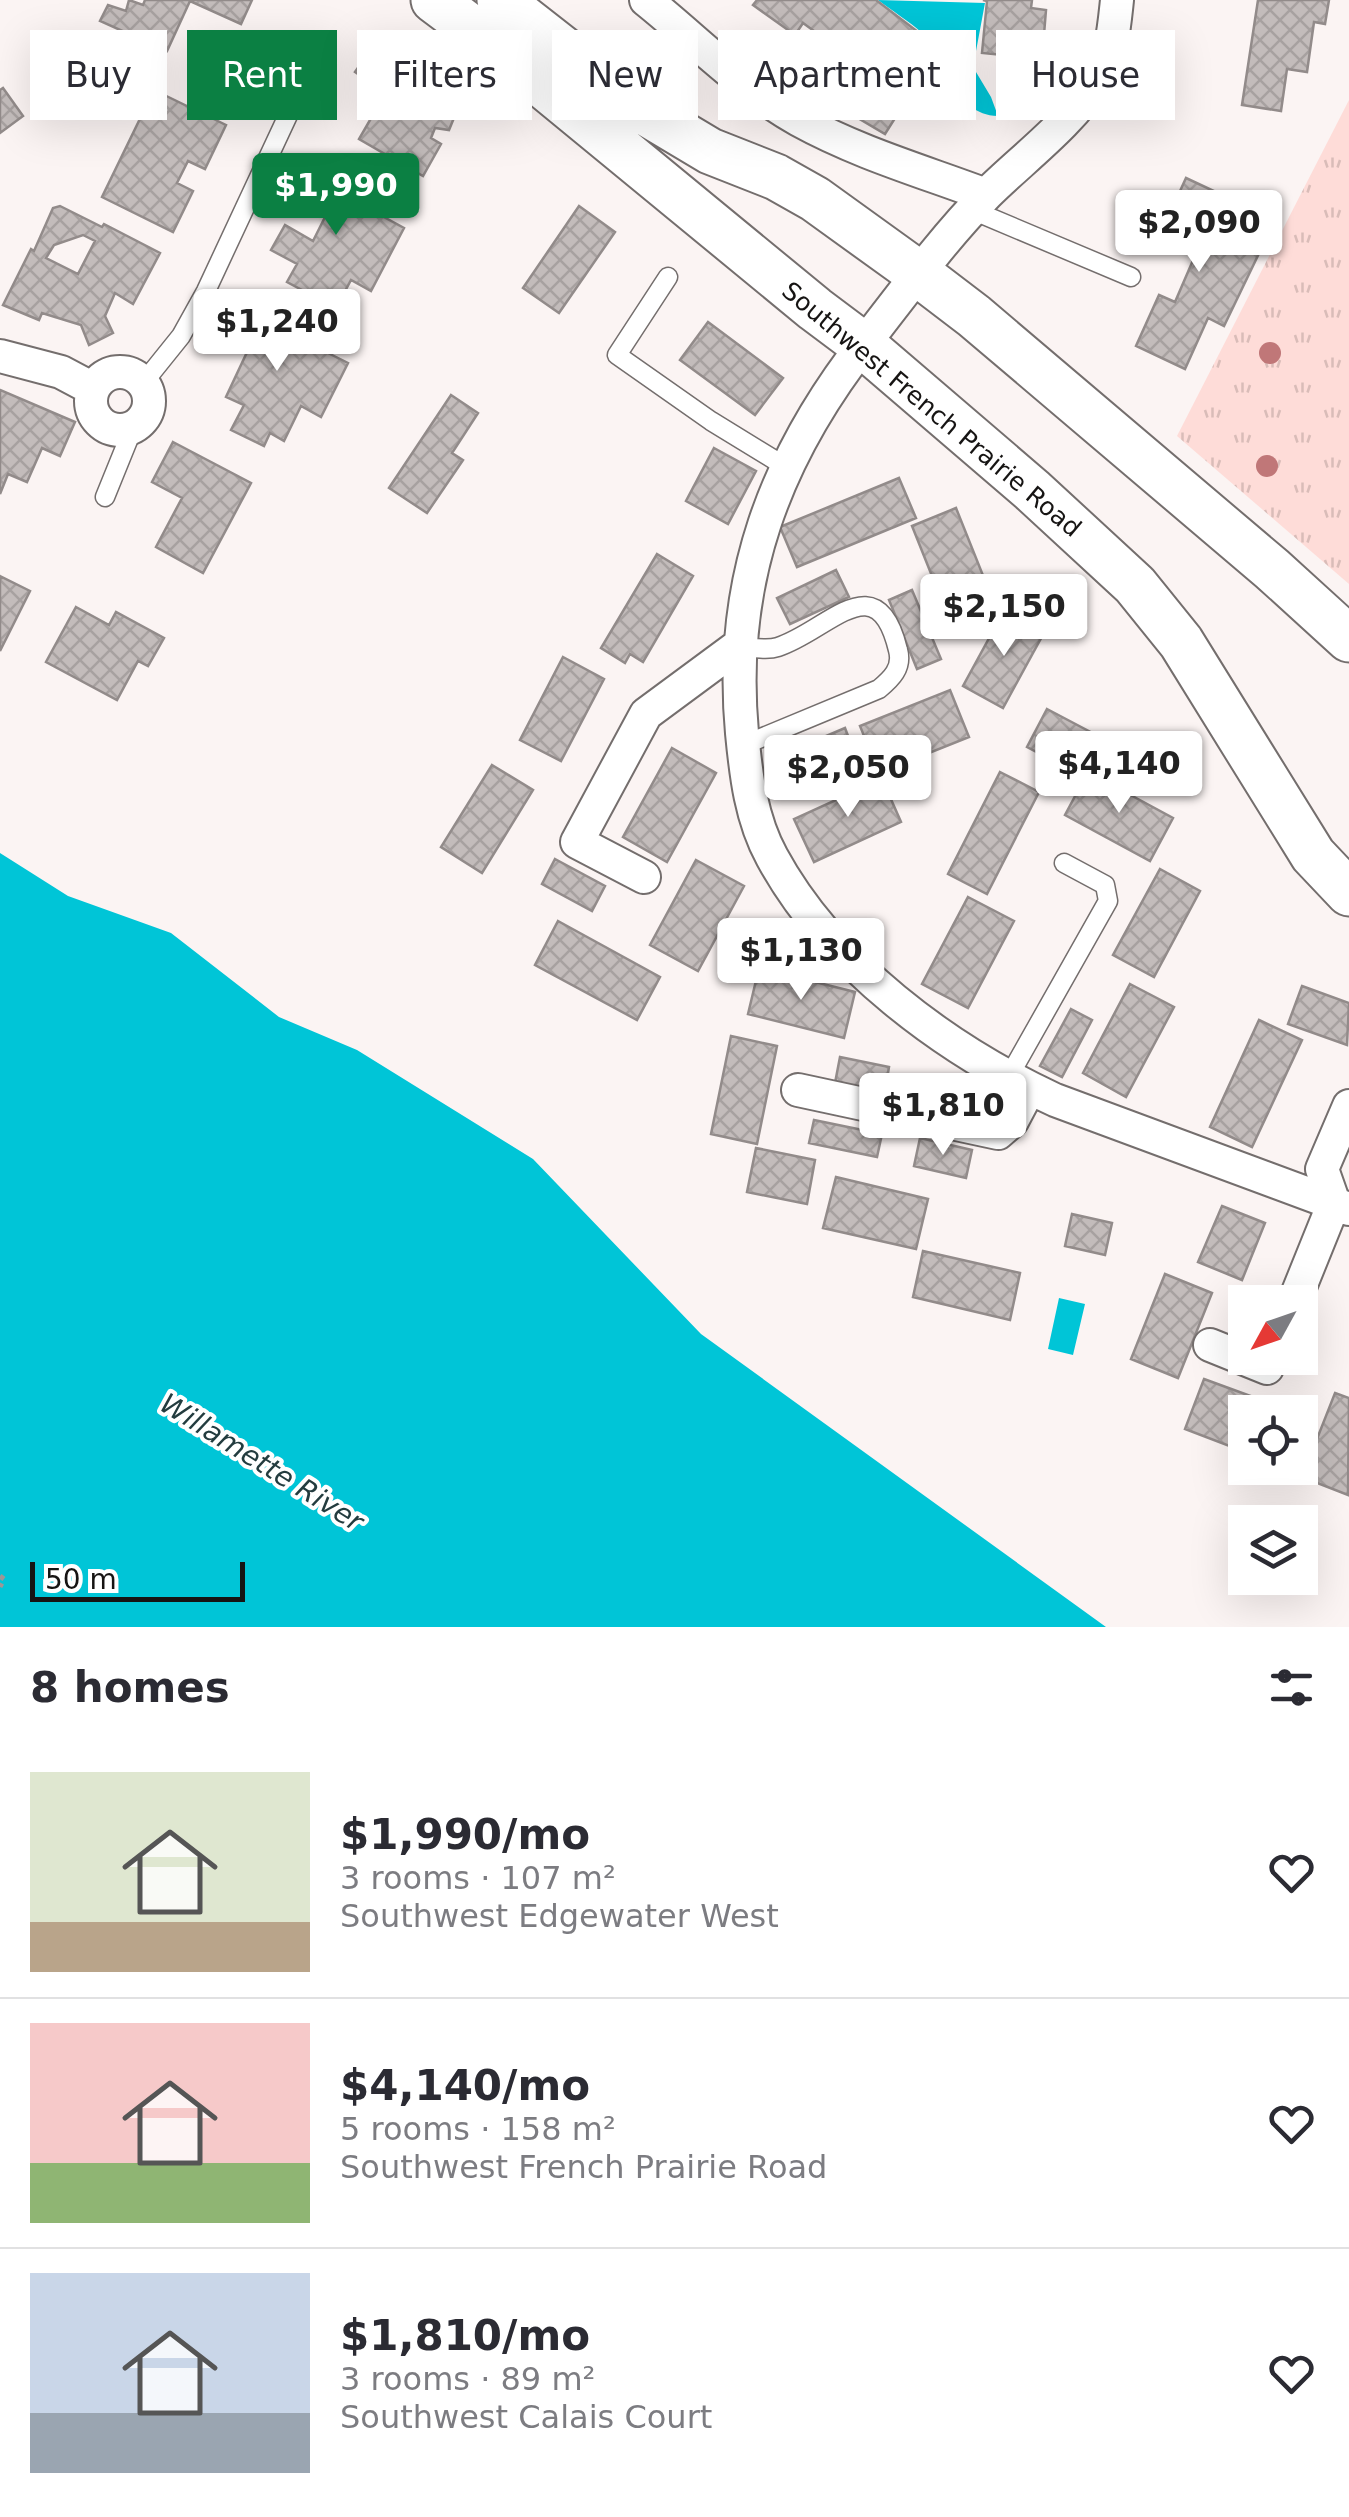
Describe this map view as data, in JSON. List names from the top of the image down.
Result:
{
  "streets": {
    "street": ["Southwest French Prairie Road"]
  },
  "water": ["Willamette River"],
  "scale_bar": "50 m",
  "north": "bottom left",
  "page": {
    "chip": [
      "Buy",
      "Rent",
      "Filters",
      "New",
      "Apartment",
      "House"
    ],
    "price": [
      "$1,990",
      "$2,090",
      "$1,240",
      "$2,150",
      "$4,140",
      "$2,050",
      "$1,130",
      "$1,810"
    ],
    "scale": "50 m",
    "heading": "8 homes",
    "list": [
      {
        "name": "$1,990/mo",
        "note": "3 rooms · 107 m² · Southwest Edgewater West"
      },
      {
        "name": "$4,140/mo",
        "note": "5 rooms · 158 m² · Southwest French Prairie Road"
      },
      {
        "name": "$1,810/mo",
        "note": "3 rooms · 89 m² · Southwest Calais Court"
      }
    ]
  }
}
